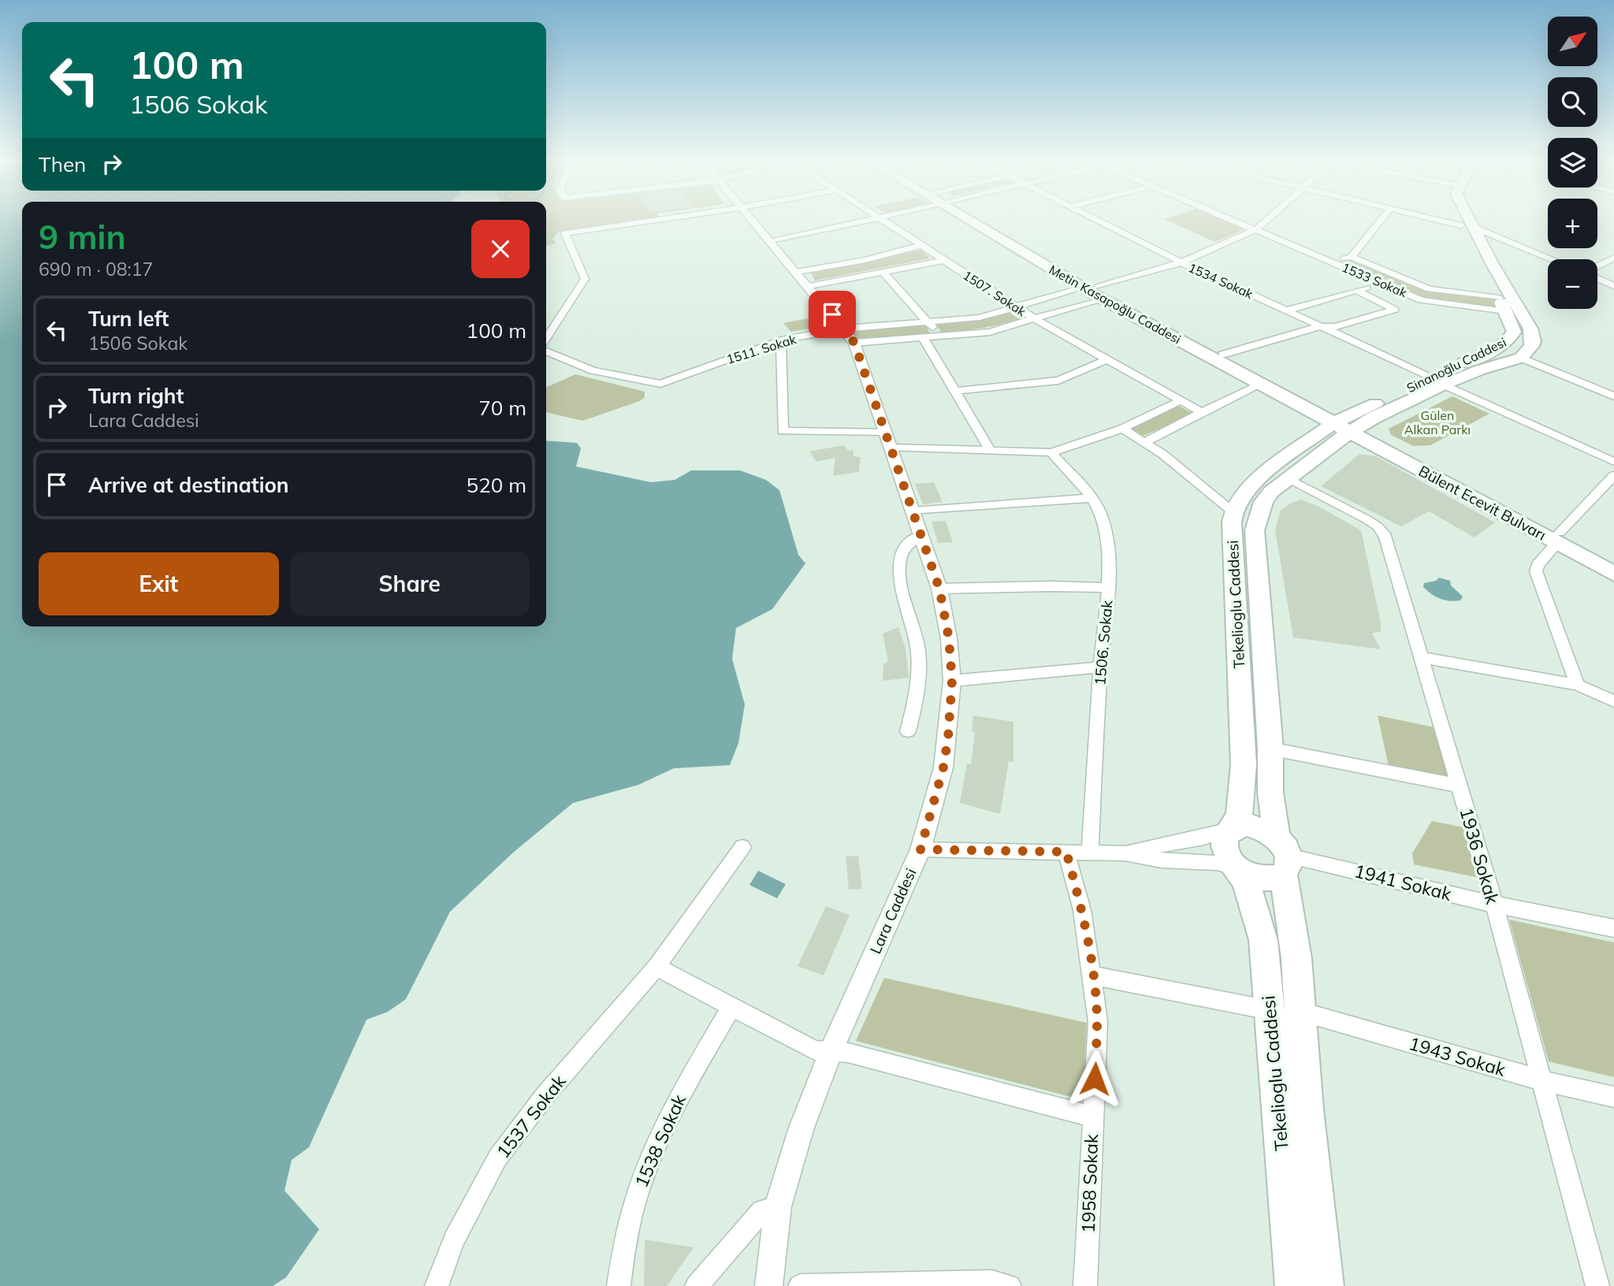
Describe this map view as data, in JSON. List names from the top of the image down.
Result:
{
  "streets": {
    "main road": [
      "Metin Kasapoğlu Caddesi",
      "Si̇nanoğlu Caddesi",
      "Bülent Ecevit Bulvarı",
      "Tekelioglu Caddesi"
    ],
    "street": [
      "1533 Sokak",
      "1534 Sokak",
      "1507. Sokak",
      "1511. Sokak",
      "1506. Sokak",
      "1936 Sokak",
      "1941 Sokak",
      "Lara Caddesi",
      "1943 Sokak",
      "1537 Sokak",
      "1538 Sokak",
      "1958 Sokak"
    ]
  },
  "crossings": [
    ["1533 Sokak", "Si̇nanoğlu Caddesi"],
    ["1534 Sokak", "Si̇nanoğlu Caddesi"],
    ["1507. Sokak", "1511. Sokak"],
    ["Metin Kasapoğlu Caddesi", "1511. Sokak"],
    ["Metin Kasapoğlu Caddesi", "Si̇nanoğlu Caddesi"],
    ["Metin Kasapoğlu Caddesi", "Bülent Ecevit Bulvarı"],
    ["Metin Kasapoğlu Caddesi", "Tekelioglu Caddesi"],
    ["1511. Sokak", "Lara Caddesi"],
    ["Si̇nanoğlu Caddesi", "Bülent Ecevit Bulvarı"],
    ["Si̇nanoğlu Caddesi", "Tekelioglu Caddesi"],
    ["Bülent Ecevit Bulvarı", "Tekelioglu Caddesi"],
    ["Tekelioglu Caddesi", "1936 Sokak"],
    ["Tekelioglu Caddesi", "1941 Sokak"],
    ["Tekelioglu Caddesi", "1943 Sokak"],
    ["1936 Sokak", "1941 Sokak"],
    ["1936 Sokak", "1943 Sokak"]
  ],
  "parks": ["Gülen Alkan Parkı"],
  "north": "top right",
  "page": {
    "map_buttons": ["+", "−"],
    "turn": ["100 m", "1506 Sokak"],
    "then": "Then",
    "heading": ["9 min", "690 m · 08:17"],
    "list": [
      {
        "name": "Turn left",
        "note": "1506 Sokak",
        "value": "100 m"
      },
      {
        "name": "Turn right",
        "note": "Lara Caddesi",
        "value": "70 m"
      },
      {
        "name": "Arrive at destination",
        "value": "520 m"
      }
    ],
    "buttons": ["Exit", "Share"]
  }
}
